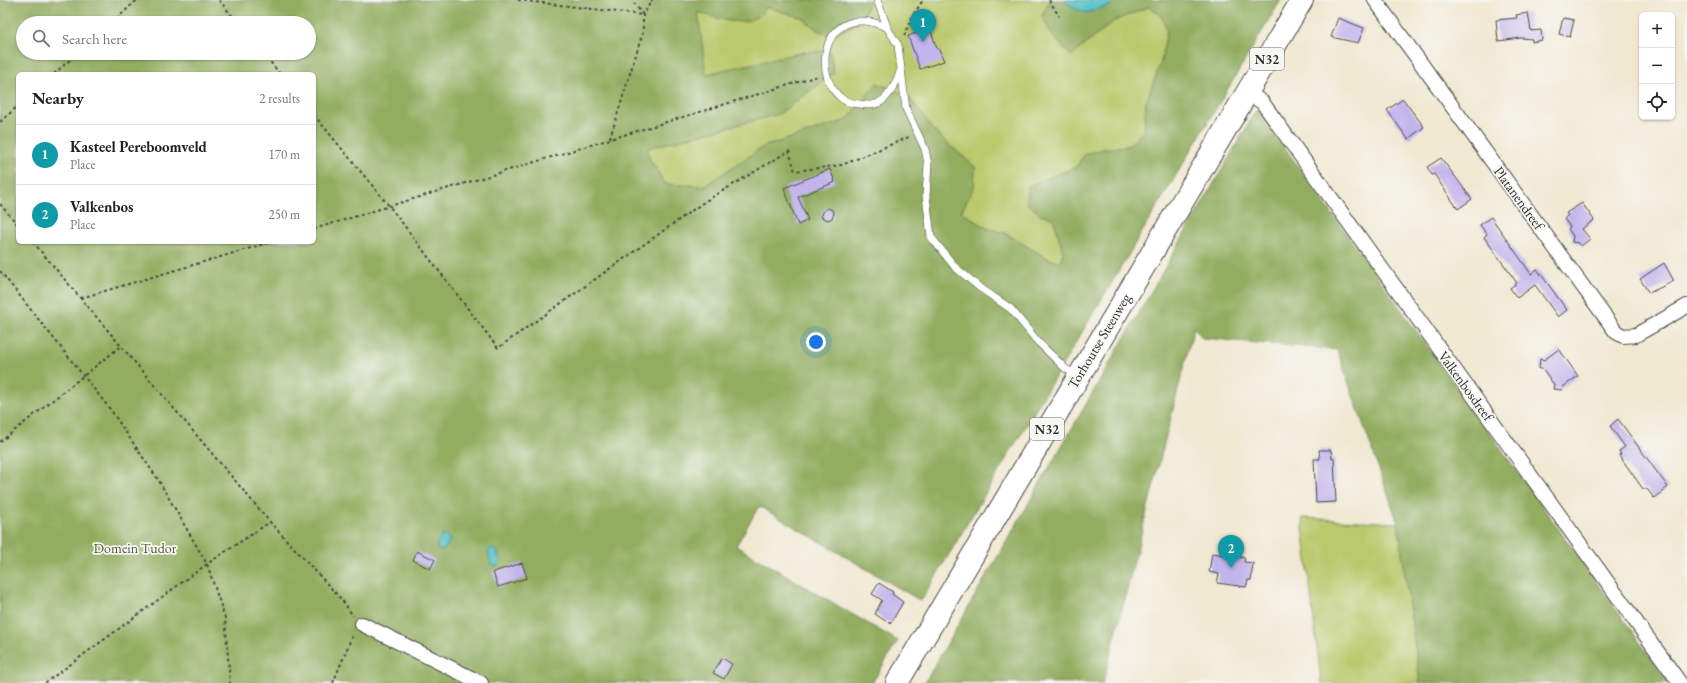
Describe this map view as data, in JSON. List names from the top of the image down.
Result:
{
  "streets": {
    "main road": ["N32", "Torhoutse Steenweg"],
    "street": ["Platanendreef", "Valkenbosdreef"]
  },
  "crossings": [
    ["Torhoutse Steenweg", "Valkenbosdreef"]
  ],
  "parks": ["Domein Tudor"],
  "page": {
    "pins": ["1", "2"],
    "map_buttons": ["+", "−"],
    "search": "Search here",
    "heading": ["Nearby", "2 results"],
    "list": [
      {
        "mark": "1",
        "name": "Kasteel Pereboomveld",
        "note": "Place",
        "value": "170 m"
      },
      {
        "mark": "2",
        "name": "Valkenbos",
        "note": "Place",
        "value": "250 m"
      }
    ]
  }
}
